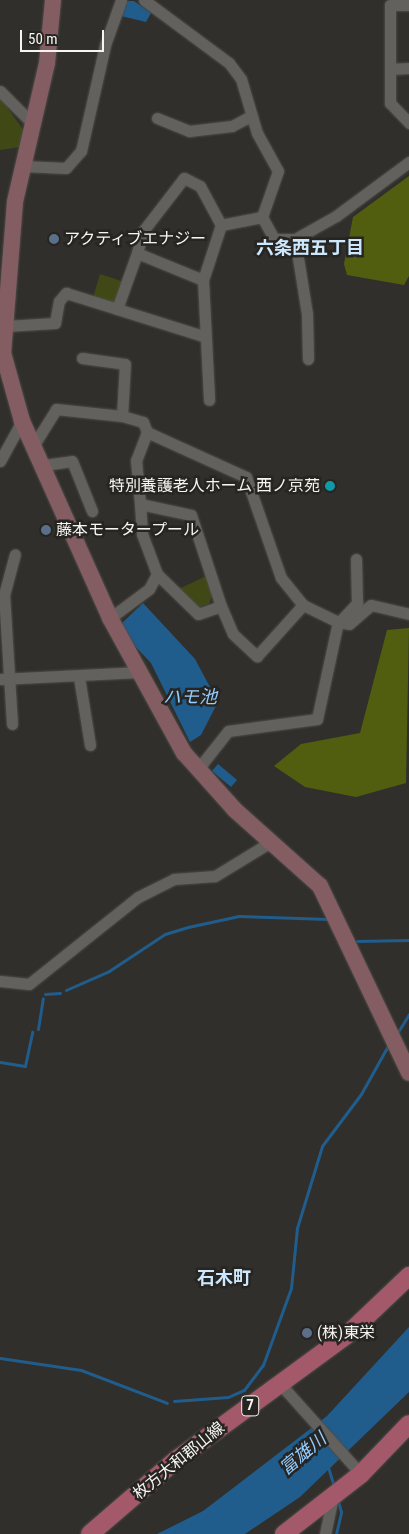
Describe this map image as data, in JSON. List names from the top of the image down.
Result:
{
  "streets": {
    "main road": ["7", "枚方大和郡山線"]
  },
  "districts": ["六条西五丁目", "石木町"],
  "water": ["ハモ池", "富雄川"],
  "places": [
    "アクティブエナジー",
    "特別養護老人ホーム 西ノ京苑",
    "藤本モータープール",
    "(株)東栄"
  ],
  "scale_bar": "50 m"
}
